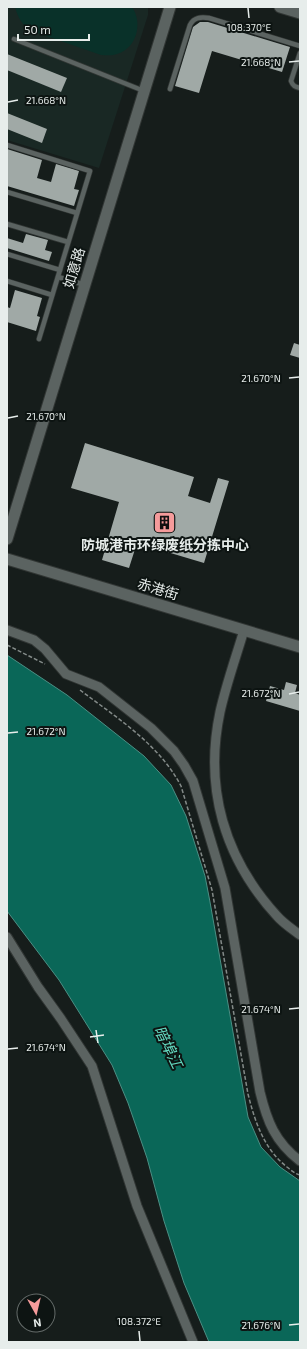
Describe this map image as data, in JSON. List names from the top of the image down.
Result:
{
  "streets": {
    "street": ["如意路", "赤港街"]
  },
  "water": ["暗埠江"],
  "places": {
    "building": ["防城港市环绿废纸分拣中心"]
  },
  "scale_bar": "50 m",
  "north": "bottom",
  "coordinates": [
    "108.370°E",
    "21.668°N",
    "21.670°N",
    "21.672°N",
    "21.674°N",
    "108.372°E",
    "21.676°N"
  ]
}
